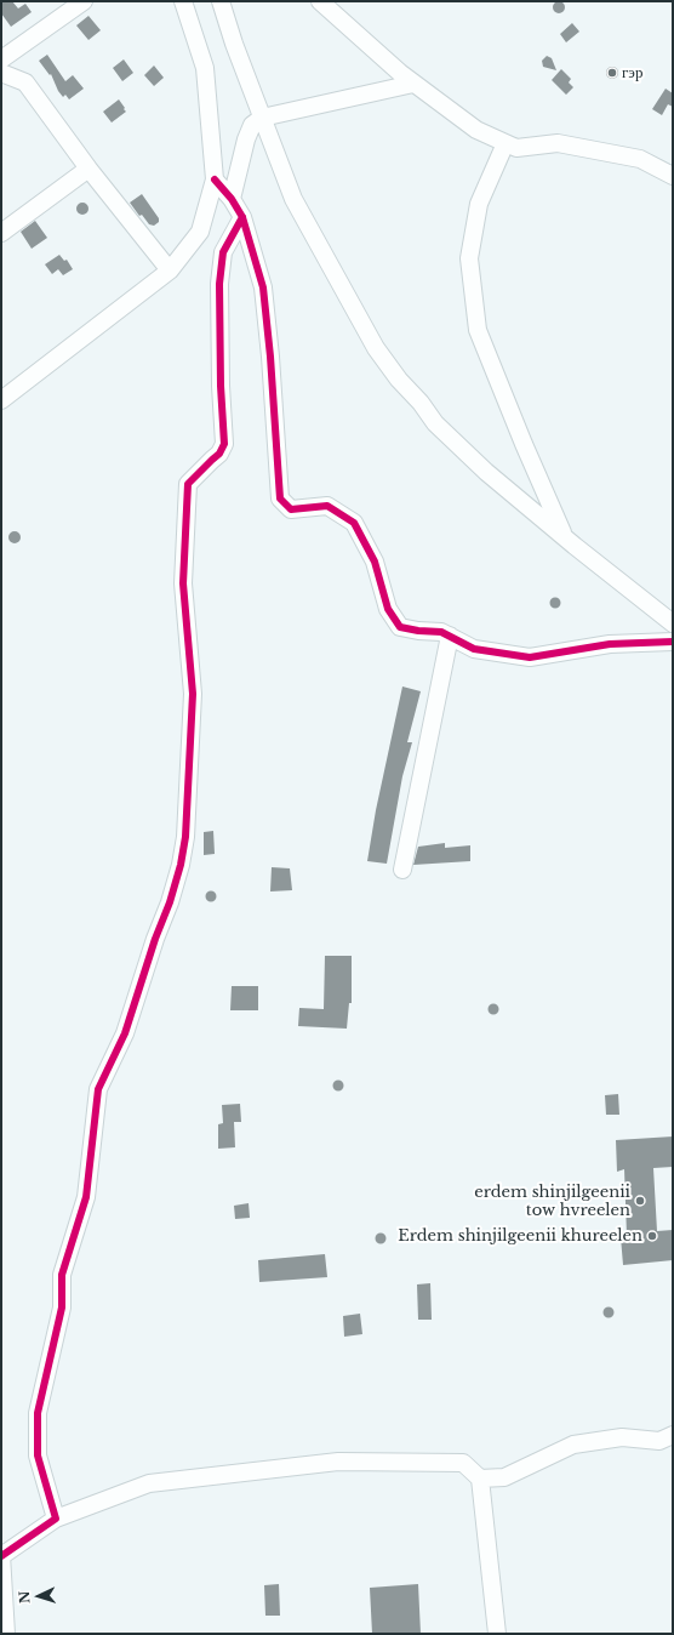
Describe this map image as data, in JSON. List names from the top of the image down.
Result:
{
  "places": ["гэр", "erdem shinjilgeenii tow hvreelen", "Erdem shinjilgeenii khureelen"],
  "north": "left"
}
